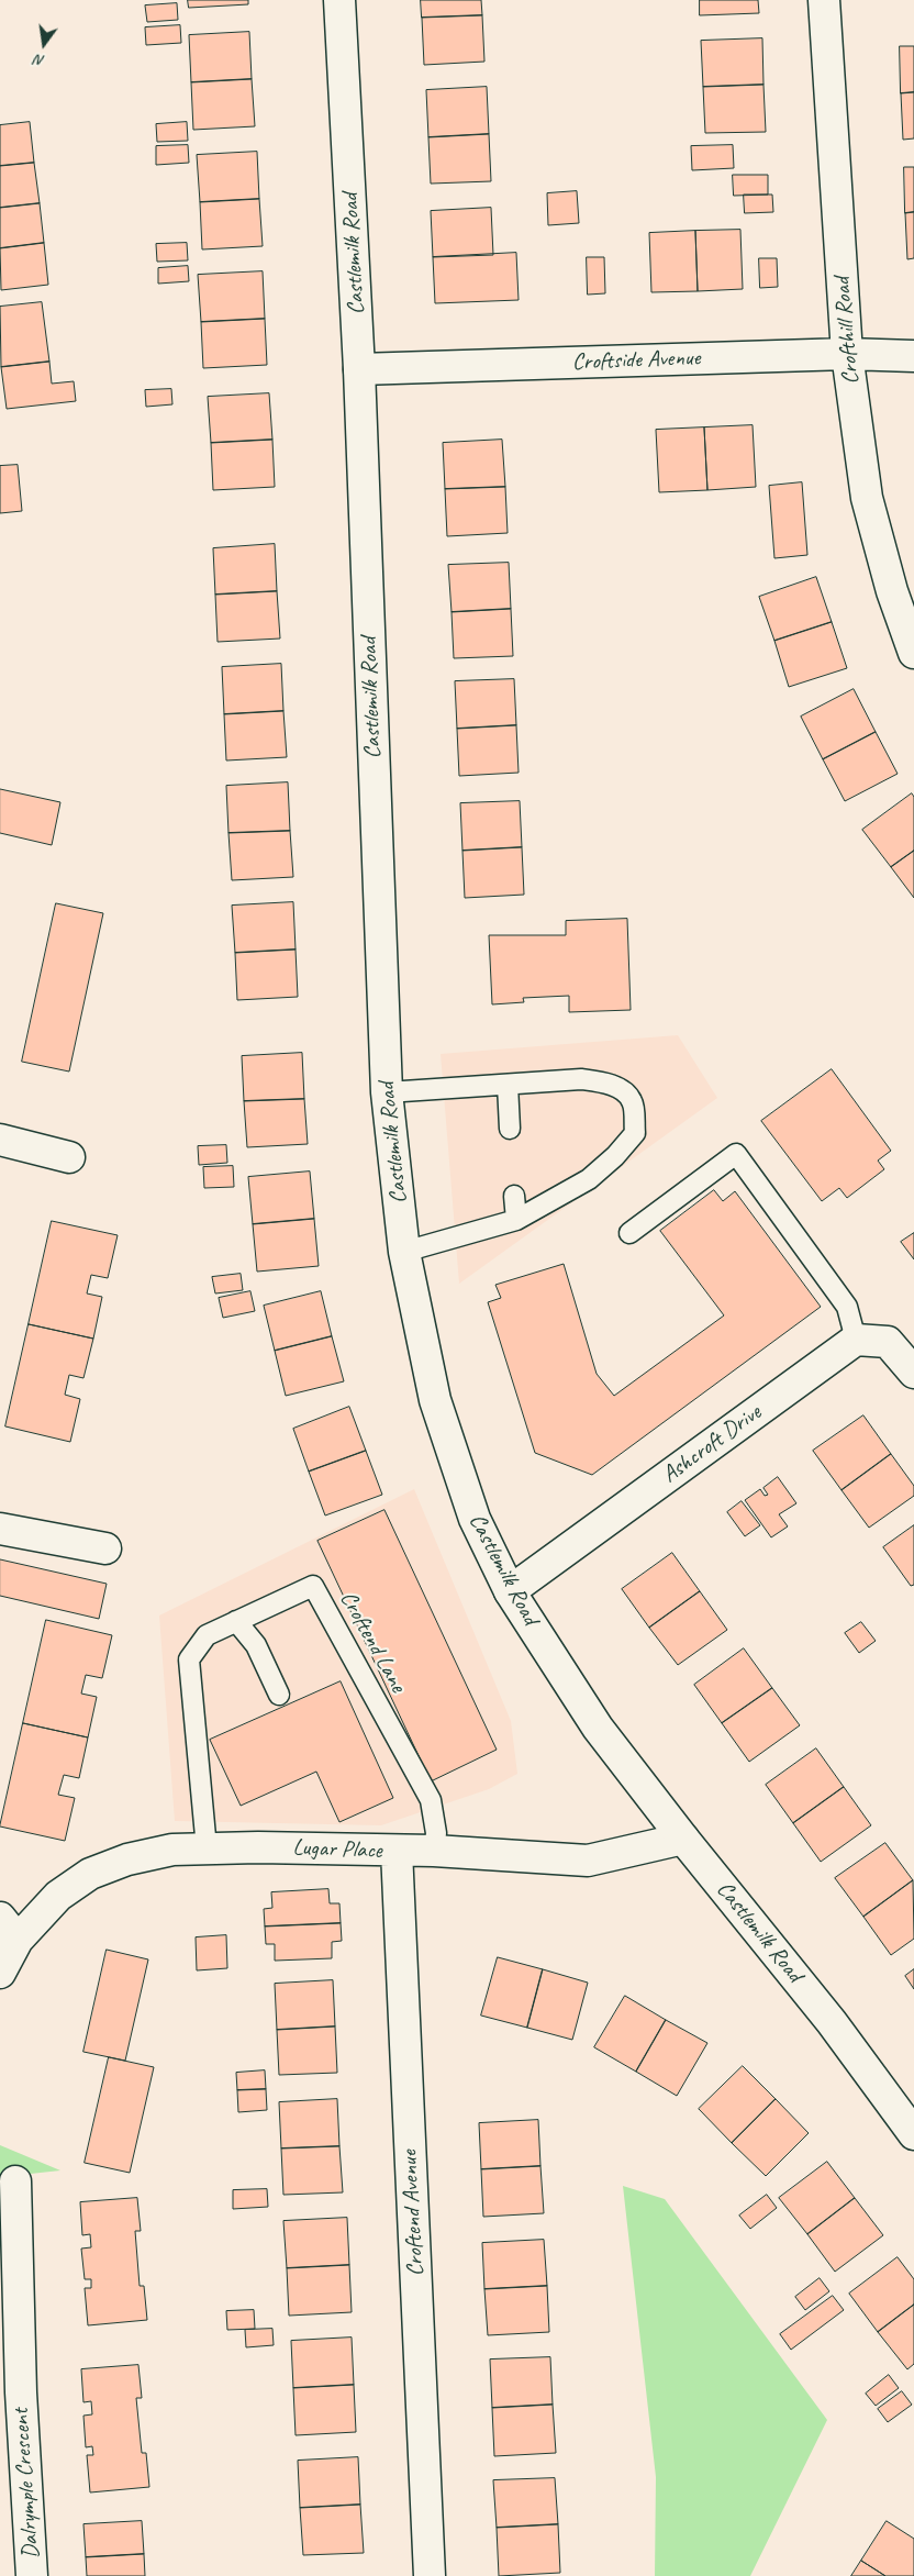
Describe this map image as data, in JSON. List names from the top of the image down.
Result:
{
  "streets": {
    "street": [
      "Castlemilk Road",
      "Crofthill Road",
      "Croftside Avenue",
      "Ashcroft Drive",
      "Lugar Place",
      "Croftend Avenue",
      "Dalrymple Crescent"
    ],
    "lane": ["Croftend Lane"]
  },
  "crossings": [
    ["Castlemilk Road", "Croftside Avenue"],
    ["Castlemilk Road", "Ashcroft Drive"],
    ["Castlemilk Road", "Lugar Place"],
    ["Crofthill Road", "Croftside Avenue"],
    ["Croftend Lane", "Lugar Place"],
    ["Lugar Place", "Croftend Avenue"]
  ],
  "north": "bottom"
}
